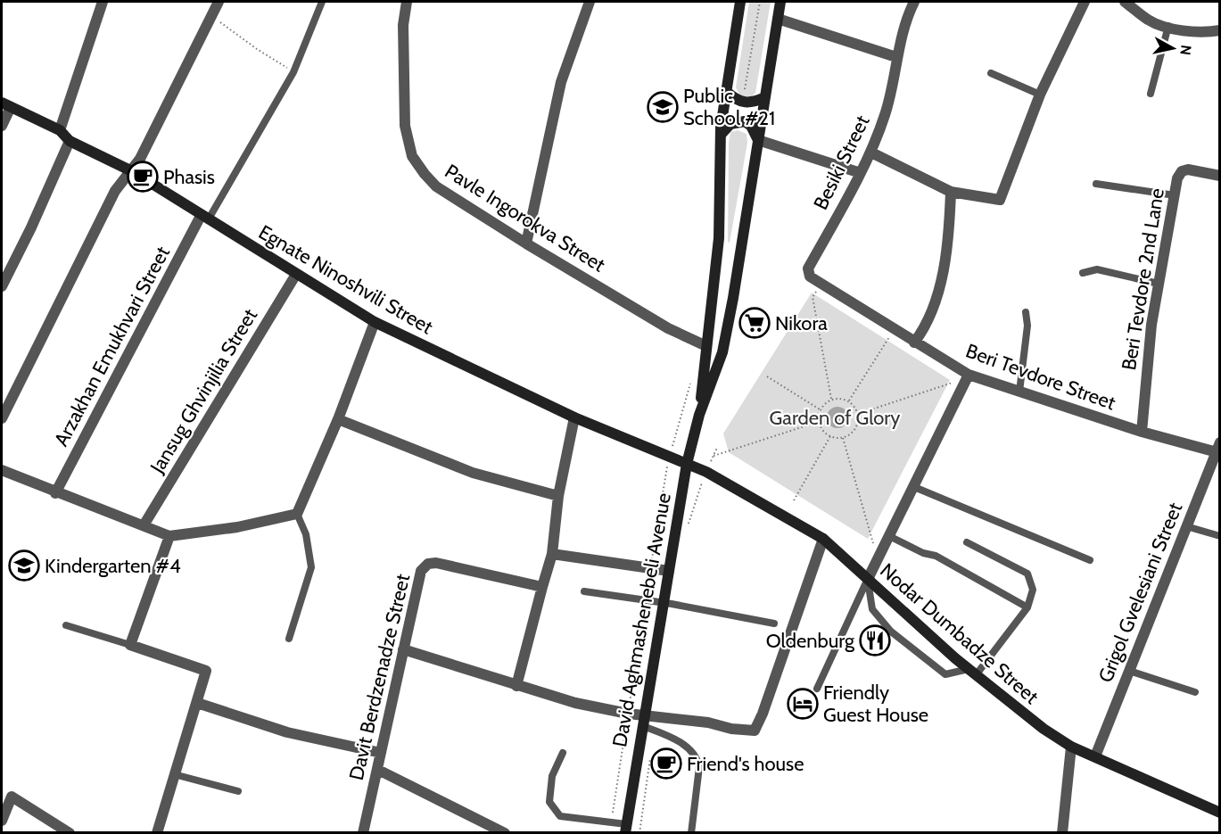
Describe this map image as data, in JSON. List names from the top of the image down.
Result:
{
  "streets": {
    "main road": ["Egnate Ninoshvili Street", "David Aghmashenebeli Avenue", "Nodar Dumbadze Street"],
    "street": [
      "Besiki Street",
      "Pavle Ingorokva Street",
      "Beri Tevdore 2nd Lane",
      "Arzakhan Emukhvari Street",
      "Beri Tevdore Street",
      "Jansug Ghvinjilia Street",
      "Grigol Gvelesiani Street",
      "Davit Berdzenadze Street"
    ]
  },
  "crossings": [
    ["Besiki Street", "Beri Tevdore Street"],
    ["Pavle Ingorokva Street", "David Aghmashenebeli Avenue"],
    ["Egnate Ninoshvili Street", "Arzakhan Emukhvari Street"],
    ["Egnate Ninoshvili Street", "Jansug Ghvinjilia Street"],
    ["Egnate Ninoshvili Street", "David Aghmashenebeli Avenue"],
    ["Egnate Ninoshvili Street", "Nodar Dumbadze Street"],
    ["Beri Tevdore 2nd Lane", "Beri Tevdore Street"],
    ["Beri Tevdore Street", "Grigol Gvelesiani Street"],
    ["Grigol Gvelesiani Street", "Nodar Dumbadze Street"],
    ["David Aghmashenebeli Avenue", "Nodar Dumbadze Street"]
  ],
  "parks": ["Garden of Glory"],
  "places": {
    "school or university": ["Public School #21", "Kindergarten #4"],
    "cafe": ["Phasis", "Friend's house"],
    "supermarket": ["Nikora"],
    "restaurant": ["Oldenburg"],
    "hotel": ["Friendly Guest House"]
  },
  "north": "right"
}
